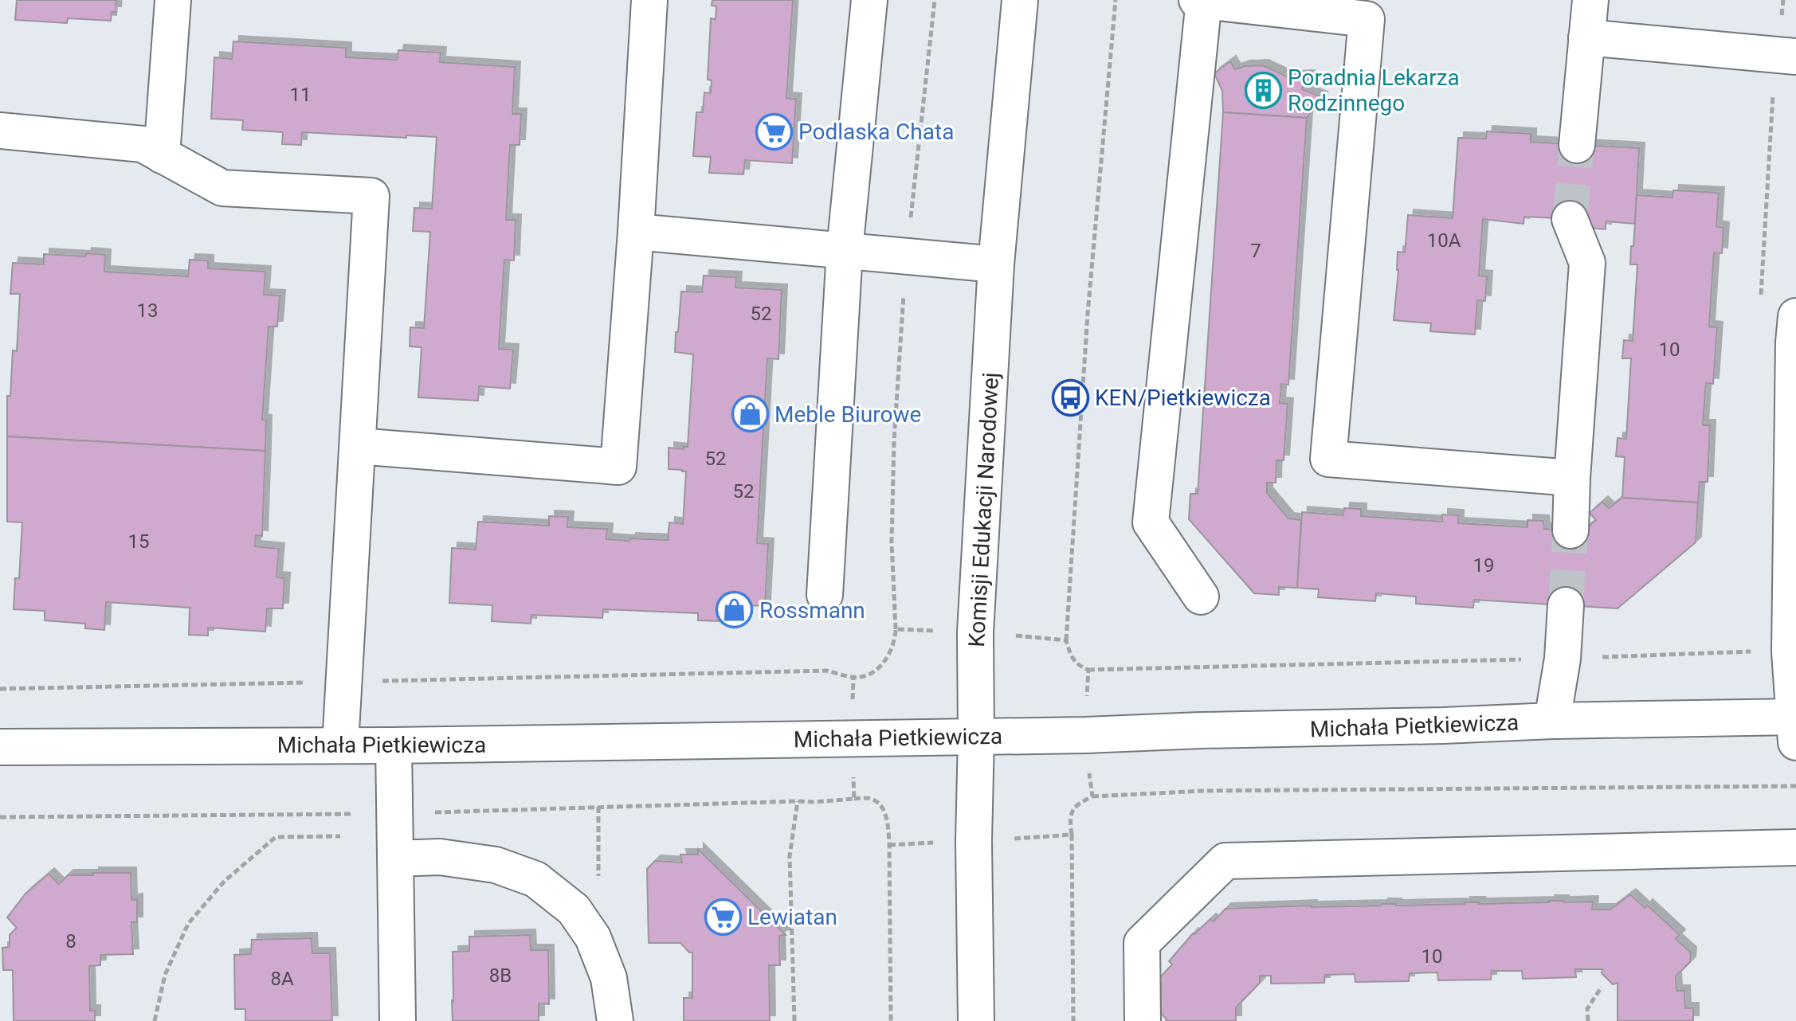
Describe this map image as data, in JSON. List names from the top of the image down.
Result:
{
  "streets": {
    "street": ["Komisji Edukacji Narodowej", "Michała Pietkiewicza"]
  },
  "crossings": [
    ["Komisji Edukacji Narodowej", "Michała Pietkiewicza"]
  ],
  "places": {
    "building": ["Poradnia Lekarza Rodzinnego"],
    "supermarket": ["Podlaska Chata", "Lewiatan"],
    "bus stop": ["KEN/Pietkiewicza"],
    "shop": ["Meble Biurowe", "Rossmann"]
  },
  "house_numbers": [
    "11",
    "10A",
    "7",
    "13",
    "52",
    "10",
    "52",
    "52",
    "15",
    "19",
    "8",
    "10",
    "8B",
    "8A"
  ]
}
